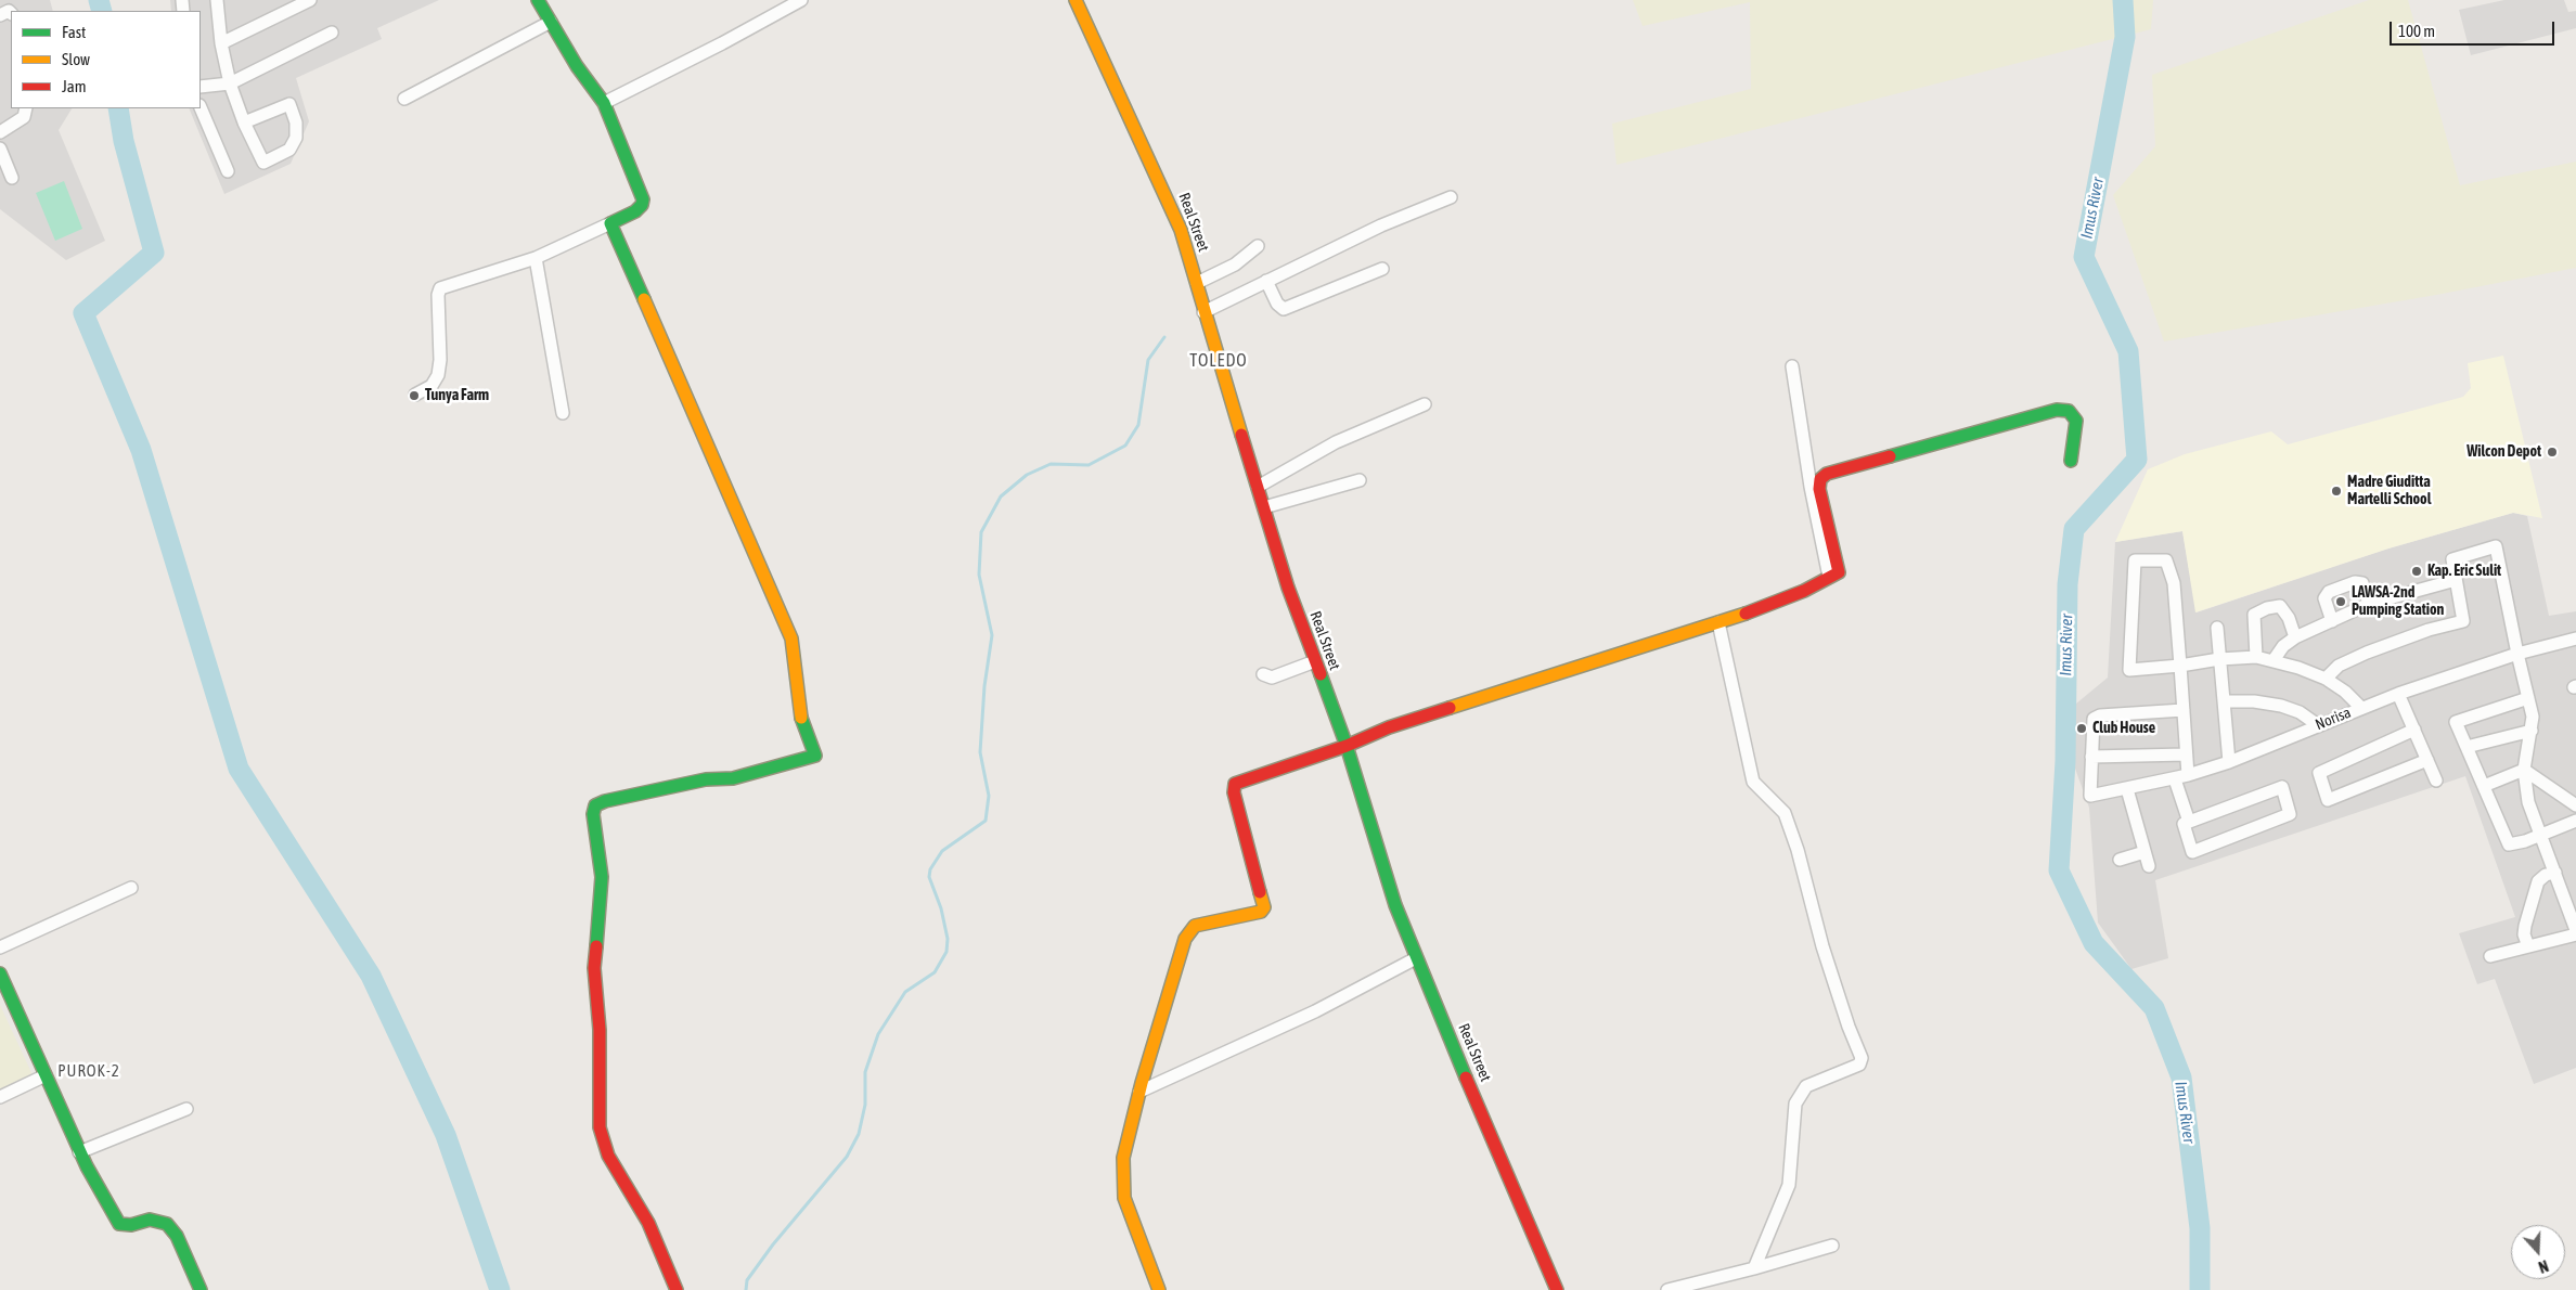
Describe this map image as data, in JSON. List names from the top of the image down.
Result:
{
  "streets": {
    "street": ["Real Street", "Norisa"]
  },
  "districts": ["TOLEDO", "PUROK-2"],
  "water": ["Imus River"],
  "places": [
    "Tunya Farm",
    "Wilcon Depot",
    "Madre Giuditta Martelli School",
    "Kap. Eric Sulit",
    "LAWSA-2nd Pumping Station",
    "Club House"
  ],
  "legend": ["Fast", "Slow", "Jam"],
  "scale_bar": "100 m",
  "north": "bottom"
}
